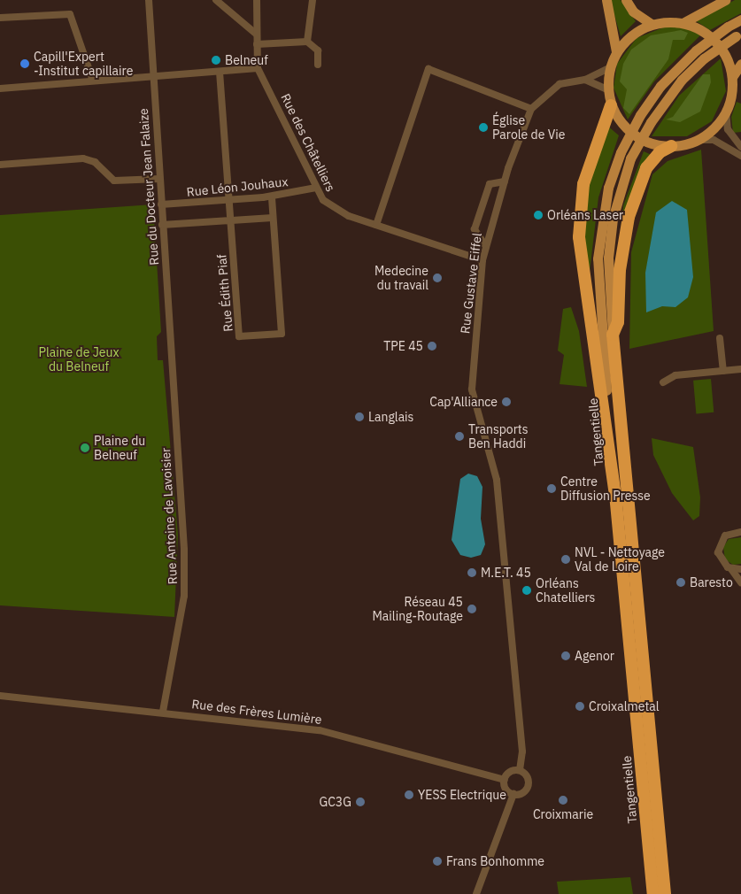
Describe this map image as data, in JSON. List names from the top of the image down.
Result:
{
  "streets": {
    "highway": ["Tangentielle"],
    "street": [
      "Rue des Châtelliers",
      "Rue du Docteur Jean Falaize",
      "Rue Léon Jouhaux",
      "Rue Gustave Eiffel",
      "Rue Édith Piaf",
      "Rue Antoine de Lavoisier",
      "Rue des Frères Lumière"
    ]
  },
  "crossings": [
    ["Rue des Châtelliers", "Rue Léon Jouhaux"],
    ["Rue des Châtelliers", "Rue Gustave Eiffel"],
    ["Rue du Docteur Jean Falaize", "Rue Léon Jouhaux"],
    ["Rue du Docteur Jean Falaize", "Rue Antoine de Lavoisier"],
    ["Rue Léon Jouhaux", "Rue Édith Piaf"],
    ["Rue Gustave Eiffel", "Rue des Frères Lumière"],
    ["Rue Antoine de Lavoisier", "Rue des Frères Lumière"]
  ],
  "parks": ["Plaine de Jeux du Belneuf"],
  "places": [
    "Belneuf",
    "Capill'Expert -Institut capillaire",
    "Église Parole de Vie",
    "Orléans Laser",
    "Medecine du travail",
    "TPE 45",
    "Cap'Alliance",
    "Langlais",
    "Transports Ben Haddi",
    "Plaine du Belneuf",
    "Centre Diffusion Presse",
    "NVL - Nettoyage Val de Loire",
    "M.E.T. 45",
    "Baresto",
    "Orléans Chatelliers",
    "Réseau 45 Mailing-Routage",
    "Agenor",
    "Croixalmetal",
    "YESS Electrique",
    "Croixmarie",
    "GC3G",
    "Frans Bonhomme"
  ]
}
